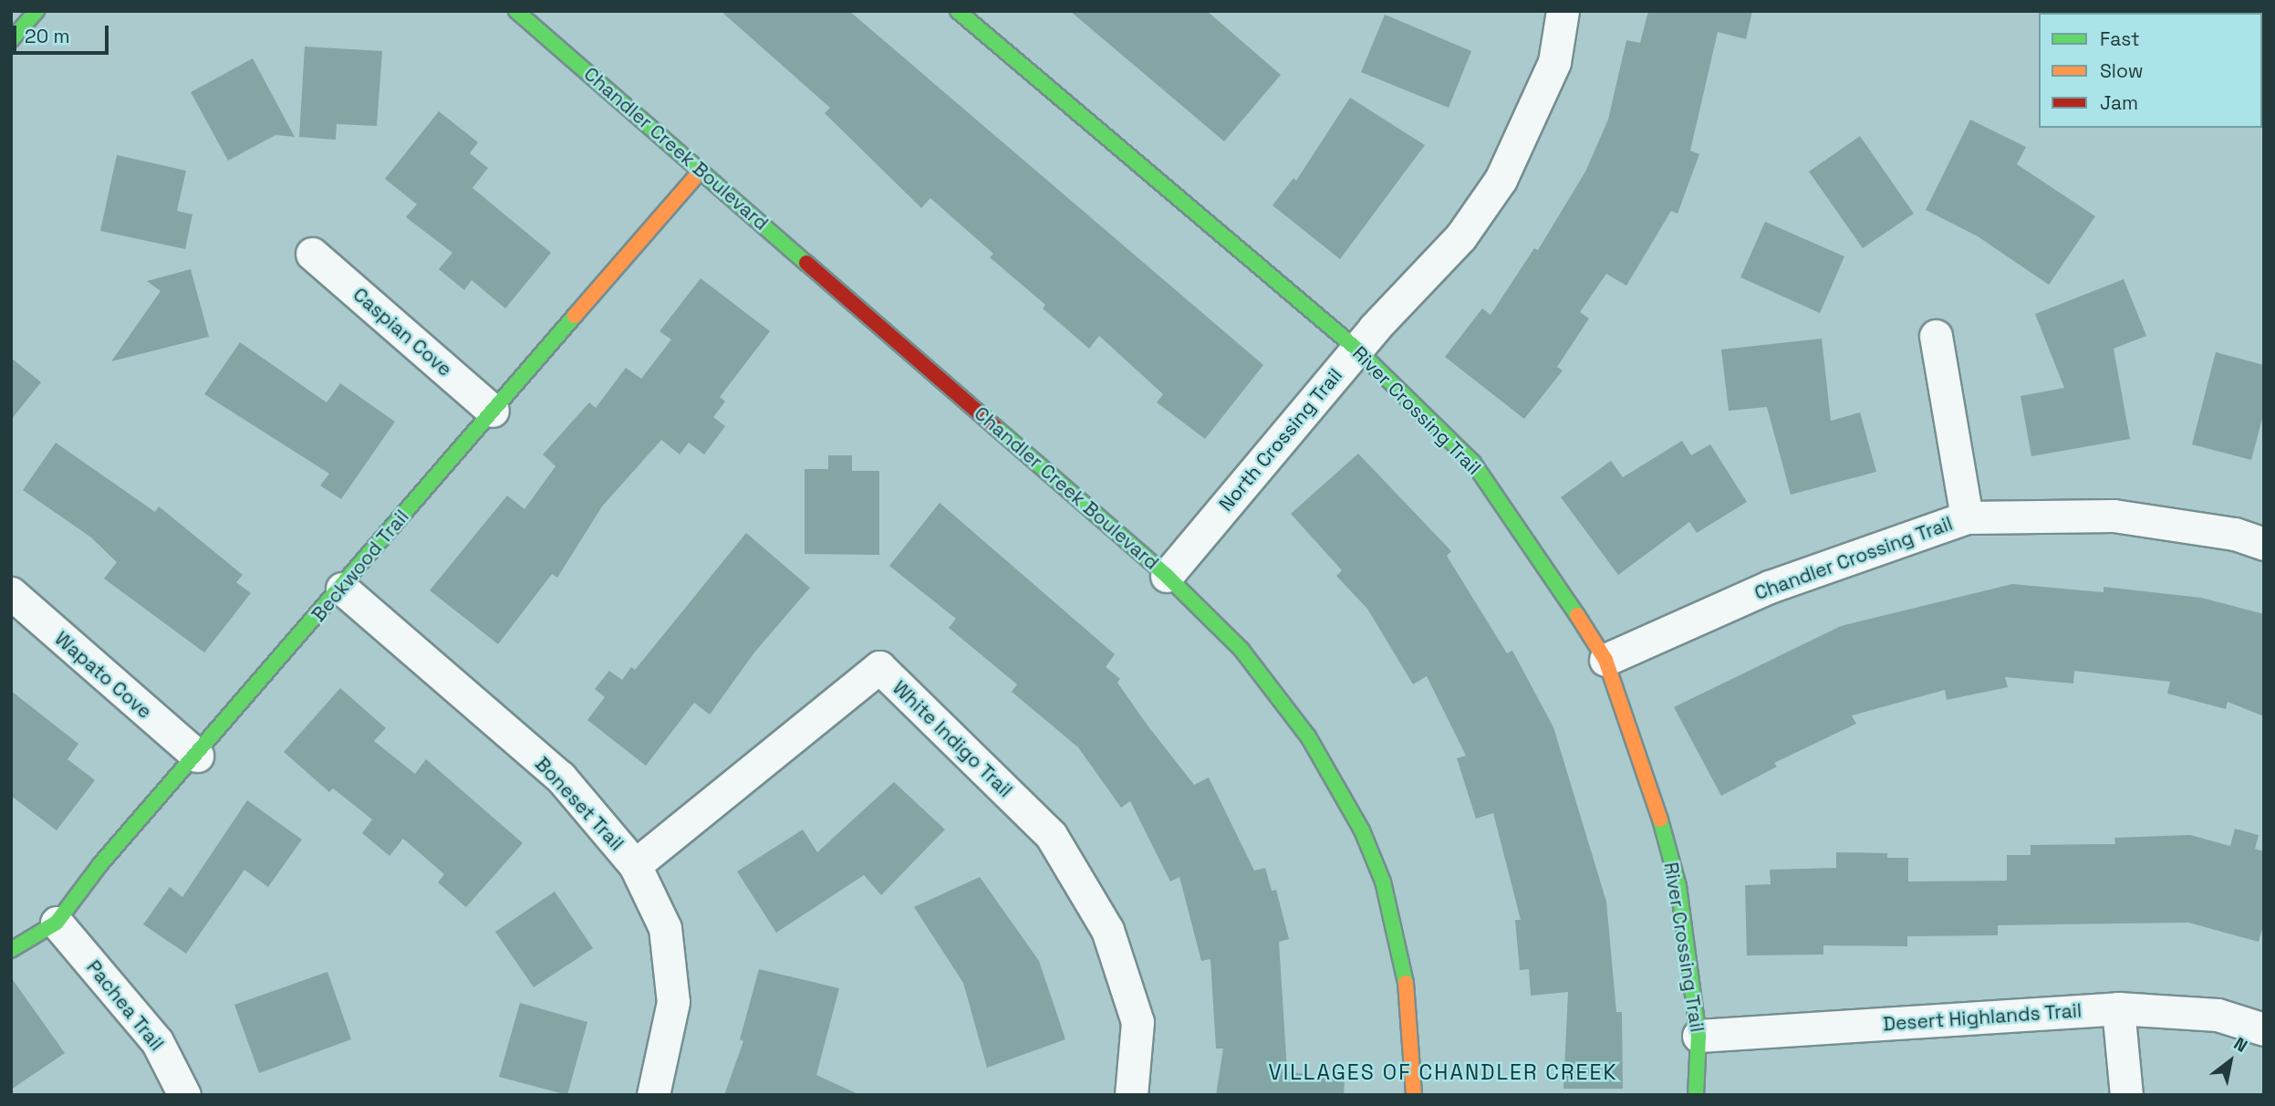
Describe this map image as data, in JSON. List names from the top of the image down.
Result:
{
  "streets": {
    "street": [
      "Chandler Creek Boulevard",
      "Caspian Cove",
      "River Crossing Trail",
      "North Crossing Trail",
      "Chandler Crossing Trail",
      "Beckwood Trail",
      "Wapato Cove",
      "White Indigo Trail",
      "Boneset Trail",
      "Pachea Trail",
      "Desert Highlands Trail"
    ]
  },
  "crossings": [
    ["Chandler Creek Boulevard", "North Crossing Trail"],
    ["Chandler Creek Boulevard", "Beckwood Trail"],
    ["Caspian Cove", "Beckwood Trail"],
    ["River Crossing Trail", "North Crossing Trail"],
    ["River Crossing Trail", "Chandler Crossing Trail"],
    ["River Crossing Trail", "Desert Highlands Trail"],
    ["Beckwood Trail", "Wapato Cove"],
    ["Beckwood Trail", "Boneset Trail"],
    ["Beckwood Trail", "Pachea Trail"],
    ["White Indigo Trail", "Boneset Trail"]
  ],
  "districts": ["VILLAGES OF CHANDLER CREEK"],
  "legend": ["Fast", "Slow", "Jam"],
  "scale_bar": "20 m",
  "north": "top right"
}
